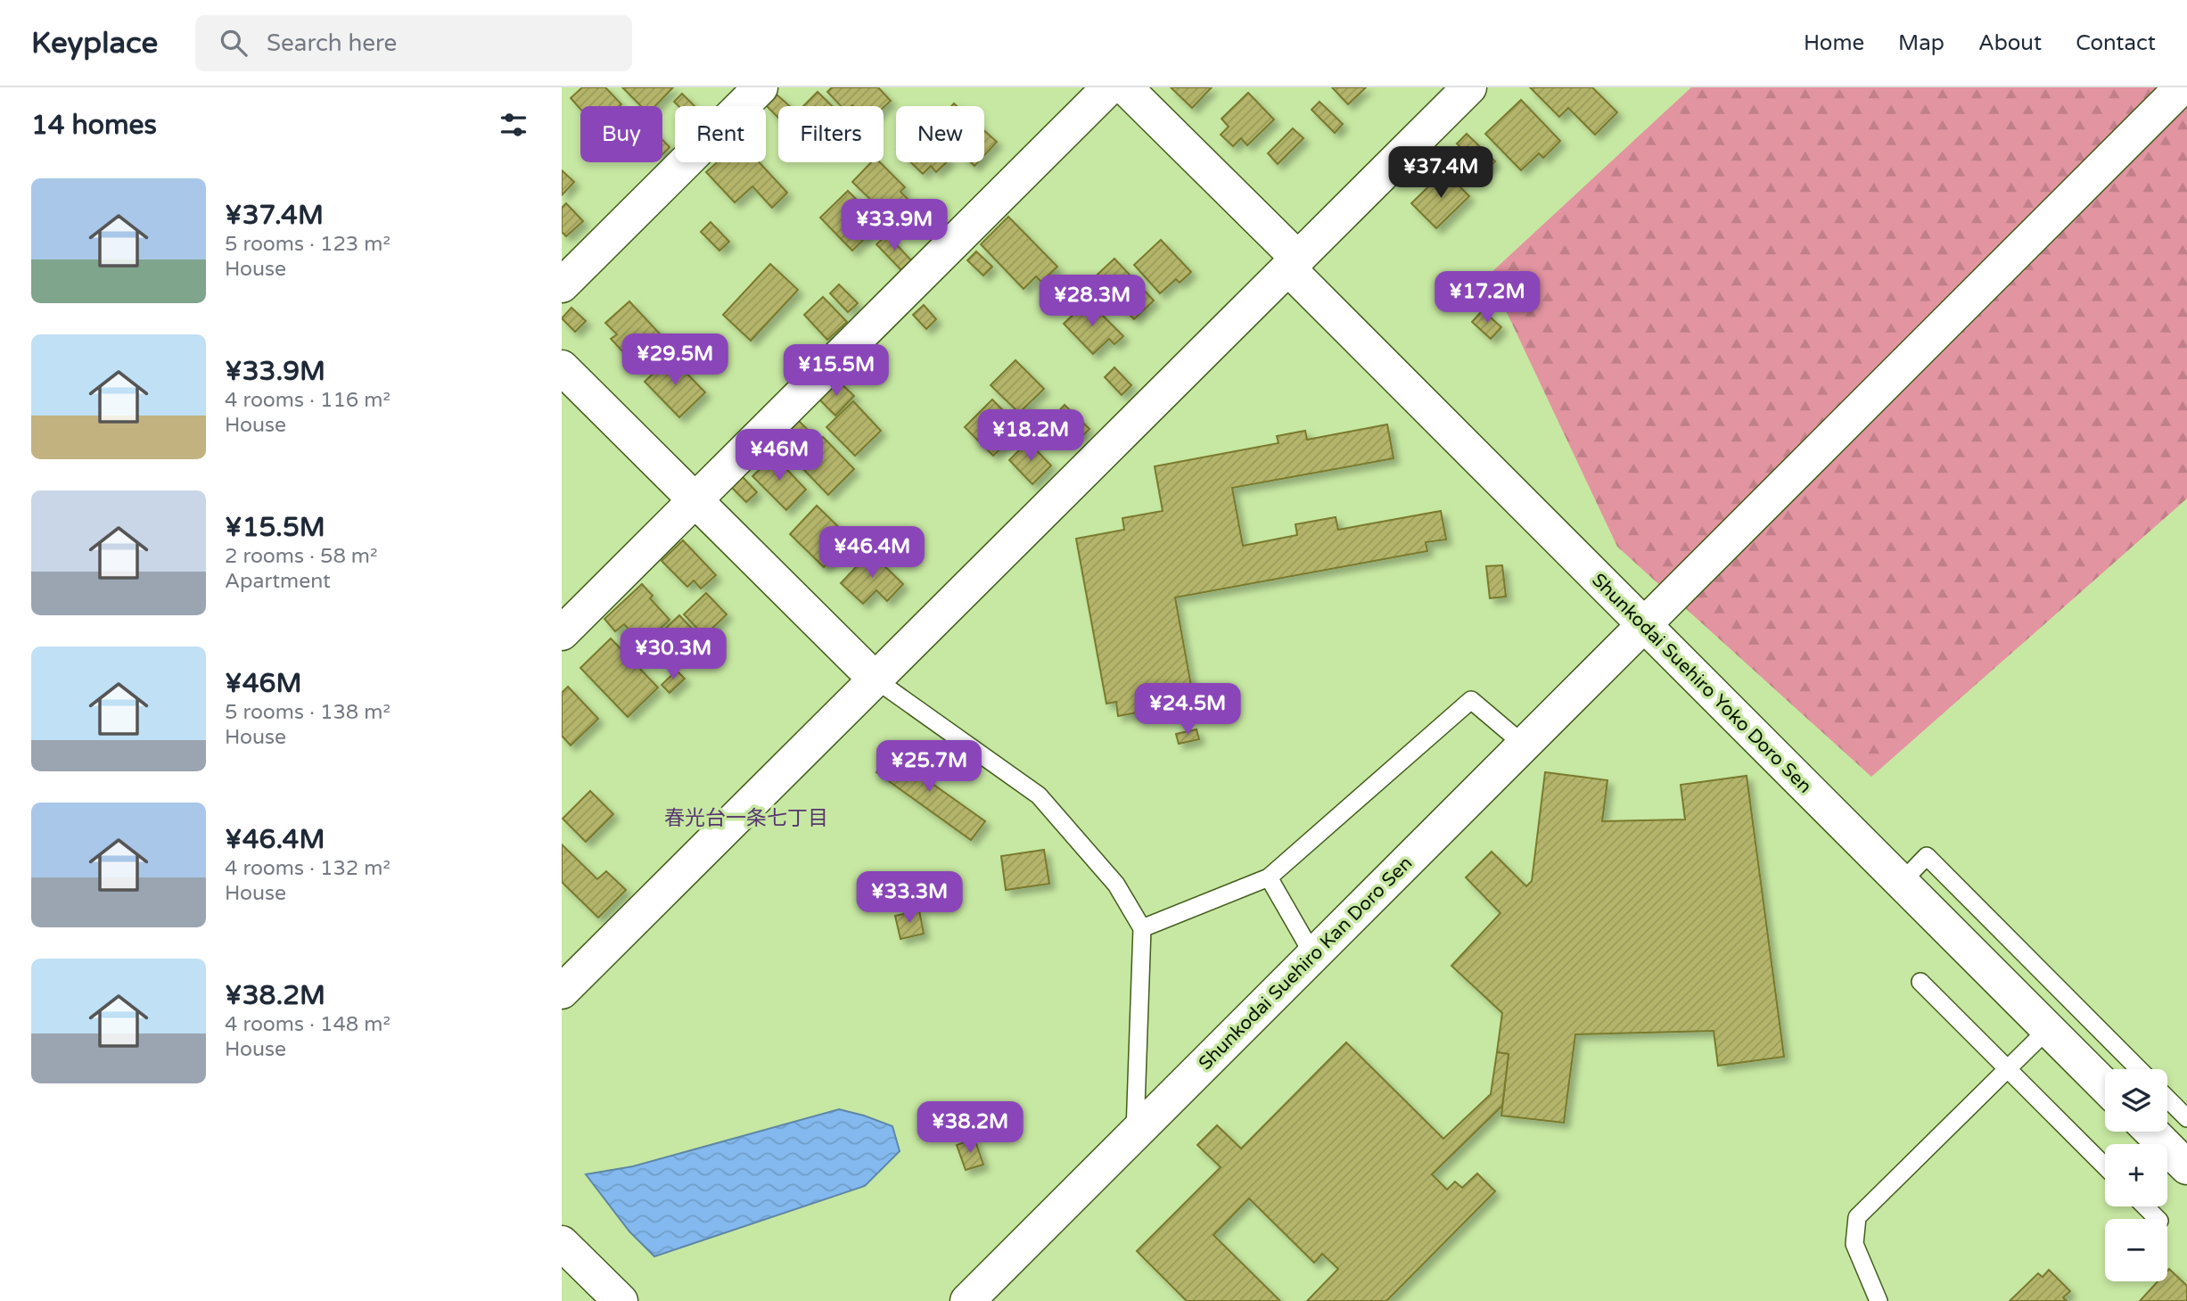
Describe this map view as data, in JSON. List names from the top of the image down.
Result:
{
  "streets": {
    "street": ["Shunkodai Suehiro Yoko Doro Sen", "Shunkodai Suehiro Kan Doro Sen"]
  },
  "crossings": [
    ["Shunkodai Suehiro Yoko Doro Sen", "Shunkodai Suehiro Kan Doro Sen"]
  ],
  "districts": ["春光台一条七丁目"],
  "page": {
    "header": "Keyplace",
    "search": "Search here",
    "nav": [
      "Home",
      "Map",
      "About",
      "Contact"
    ],
    "heading": "14 homes",
    "chip": [
      "Buy",
      "Rent",
      "Filters",
      "New"
    ],
    "price": [
      "¥37.4M",
      "¥33.9M",
      "¥17.2M",
      "¥28.3M",
      "¥29.5M",
      "¥15.5M",
      "¥18.2M",
      "¥46M",
      "¥46.4M",
      "¥30.3M",
      "¥24.5M",
      "¥25.7M",
      "¥33.3M",
      "¥38.2M"
    ],
    "list": [
      {
        "name": "¥37.4M",
        "note": "5 rooms · 123 m² · House"
      },
      {
        "name": "¥33.9M",
        "note": "4 rooms · 116 m² · House"
      },
      {
        "name": "¥15.5M",
        "note": "2 rooms · 58 m² · Apartment"
      },
      {
        "name": "¥46M",
        "note": "5 rooms · 138 m² · House"
      },
      {
        "name": "¥46.4M",
        "note": "4 rooms · 132 m² · House"
      },
      {
        "name": "¥38.2M",
        "note": "4 rooms · 148 m² · House"
      }
    ],
    "map_buttons": ["+", "−"]
  }
}
